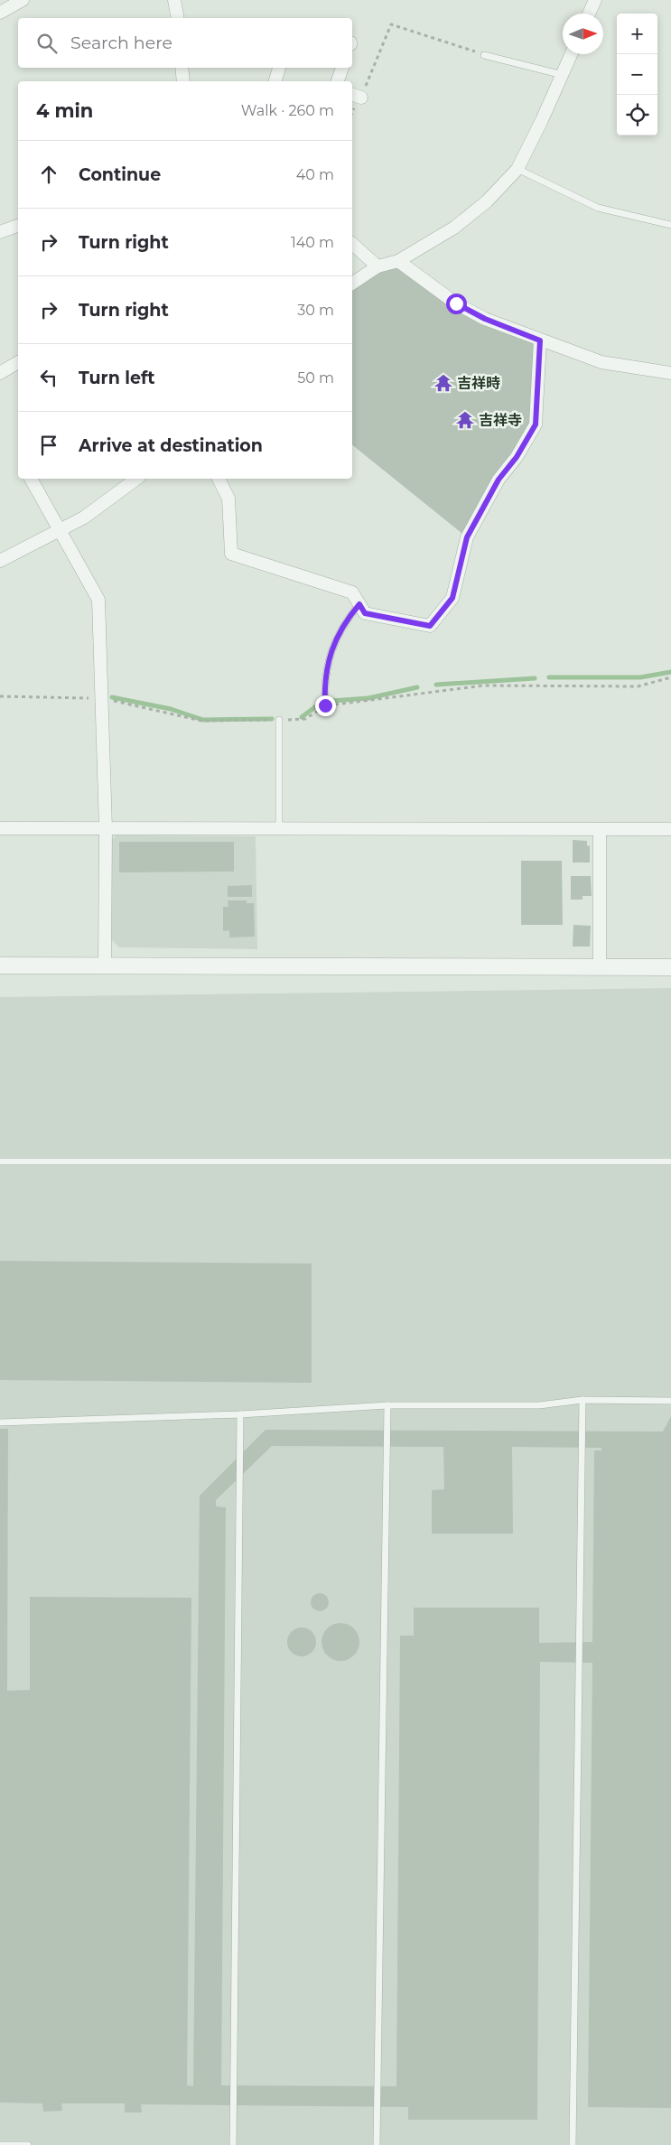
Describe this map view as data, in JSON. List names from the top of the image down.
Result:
{
  "places": {
    "temple": ["吉祥時", "吉祥寺"]
  },
  "north": "right",
  "page": {
    "map_buttons": ["+", "−"],
    "search": "Search here",
    "heading": ["4 min", "Walk · 260 m"],
    "list": [
      ["Continue", "40 m"],
      ["Turn right", "140 m"],
      ["Turn right", "30 m"],
      ["Turn left", "50 m"],
      "Arrive at destination"
    ]
  }
}
